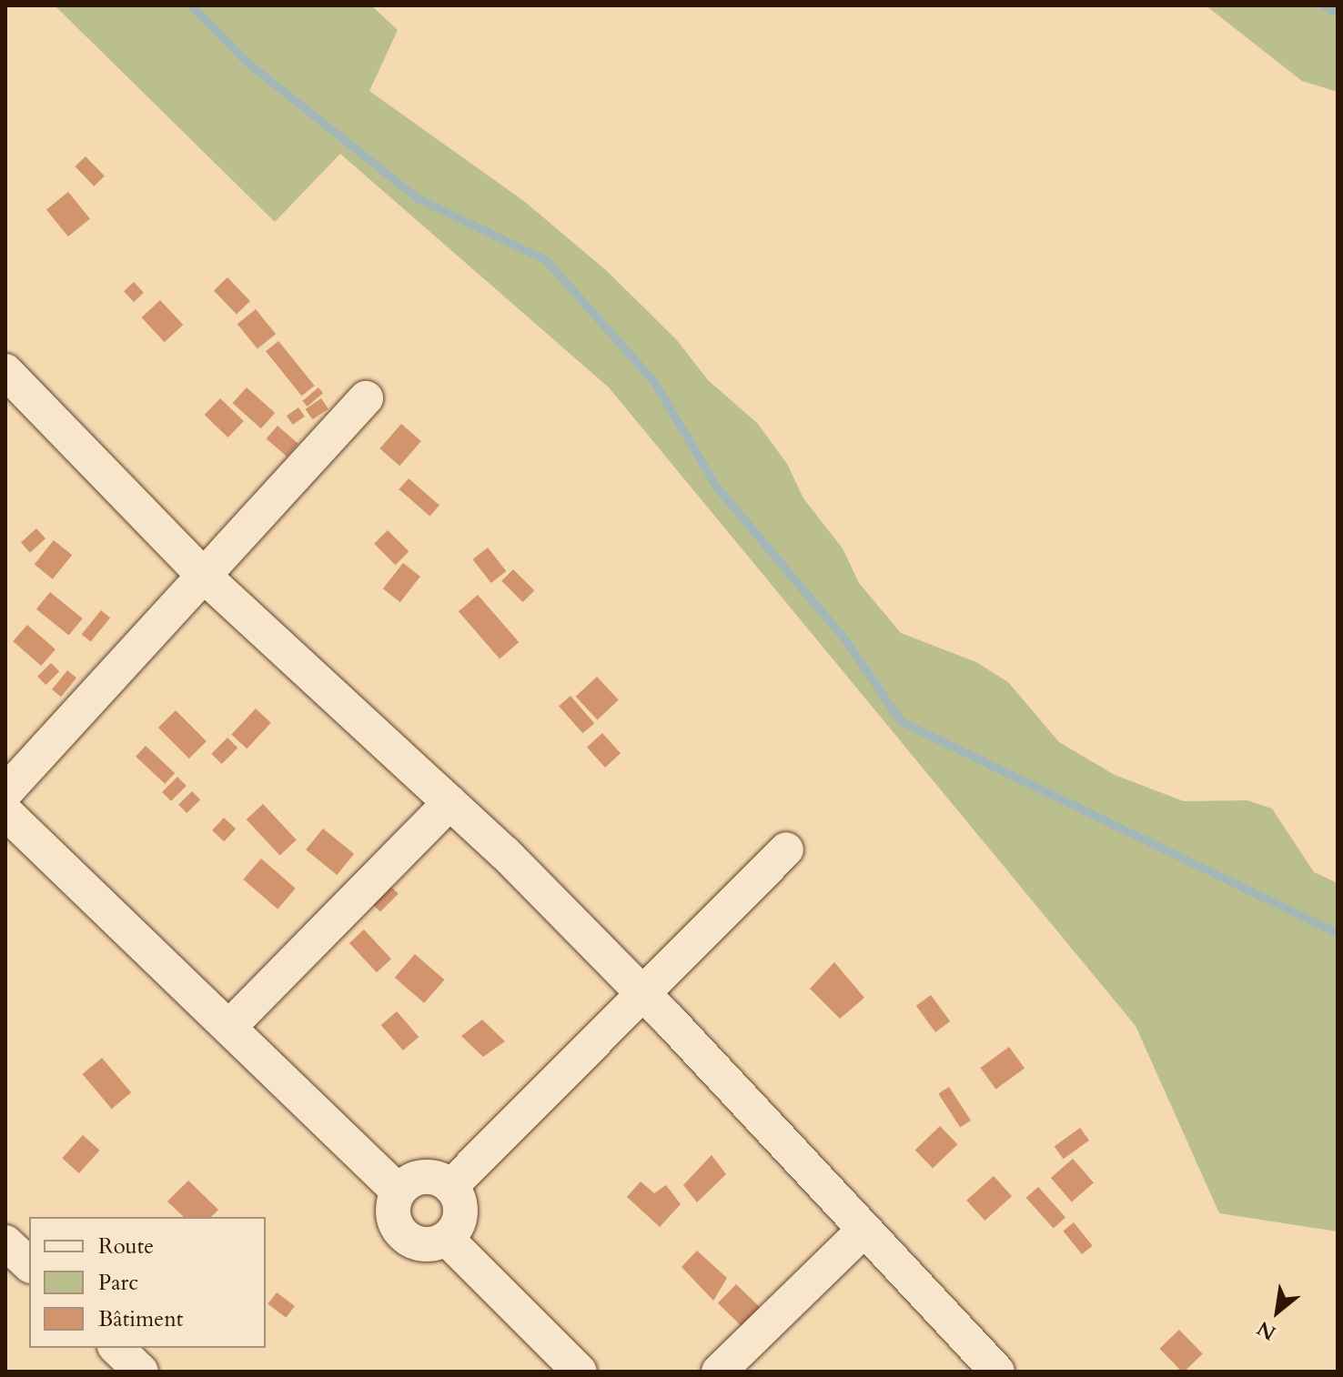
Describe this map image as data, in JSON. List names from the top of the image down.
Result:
{
  "legend": ["Route", "Parc", "Bâtiment"],
  "north": "bottom left"
}
